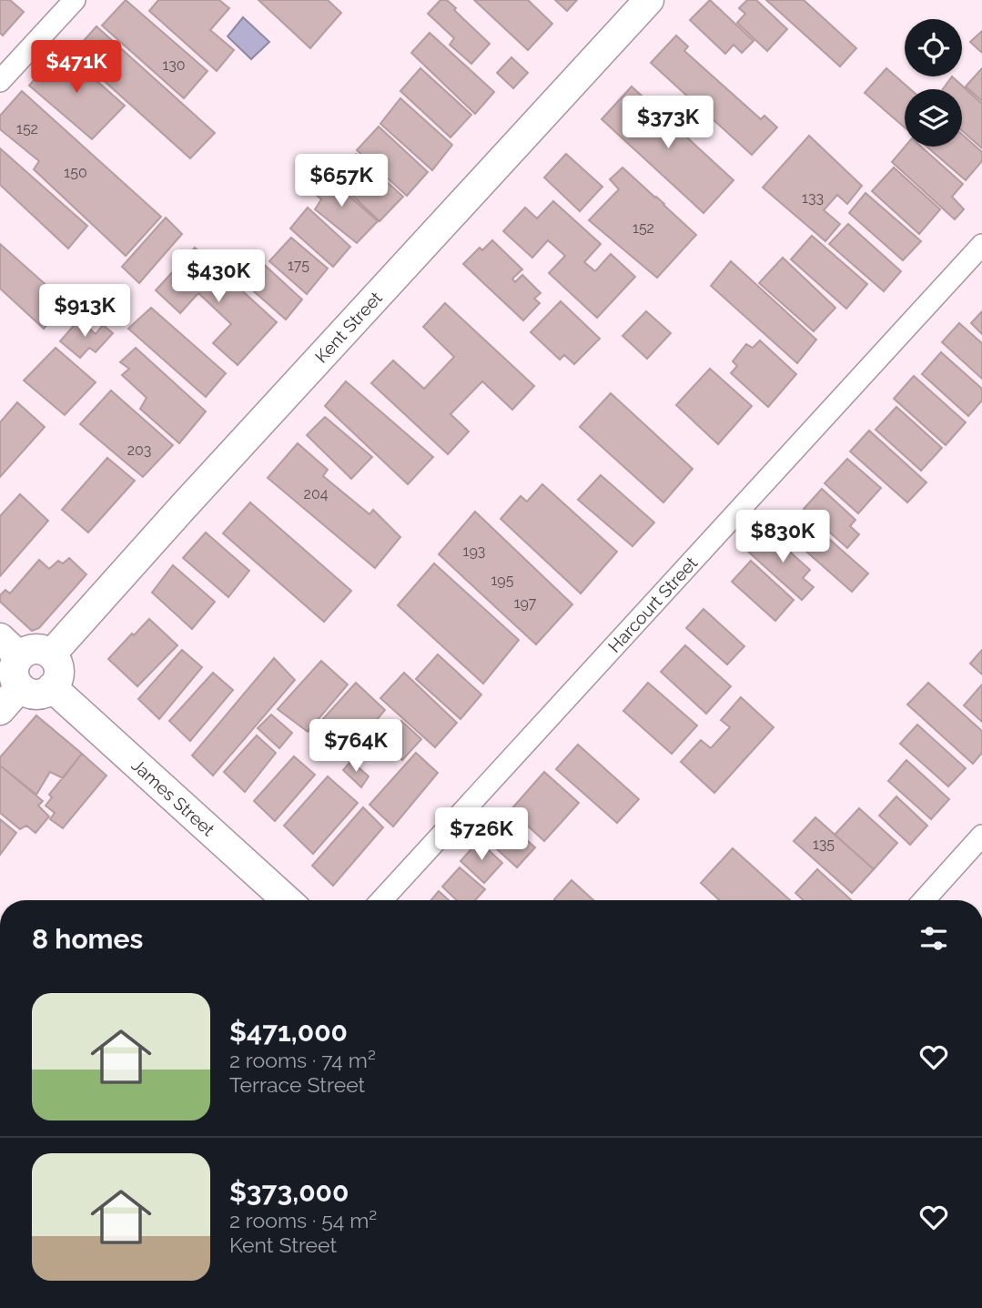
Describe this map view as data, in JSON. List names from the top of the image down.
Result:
{
  "streets": {
    "street": ["Kent Street", "Harcourt Street", "James Street"]
  },
  "house_numbers": [
    "130",
    "152",
    "150",
    "133",
    "152",
    "175",
    "203",
    "204",
    "193",
    "195",
    "197",
    "135"
  ],
  "page": {
    "price": [
      "$471K",
      "$373K",
      "$657K",
      "$430K",
      "$913K",
      "$830K",
      "$764K",
      "$726K"
    ],
    "heading": "8 homes",
    "list": [
      {
        "name": "$471,000",
        "note": "2 rooms · 74 m² · Terrace Street"
      },
      {
        "name": "$373,000",
        "note": "2 rooms · 54 m² · Kent Street"
      }
    ]
  }
}
